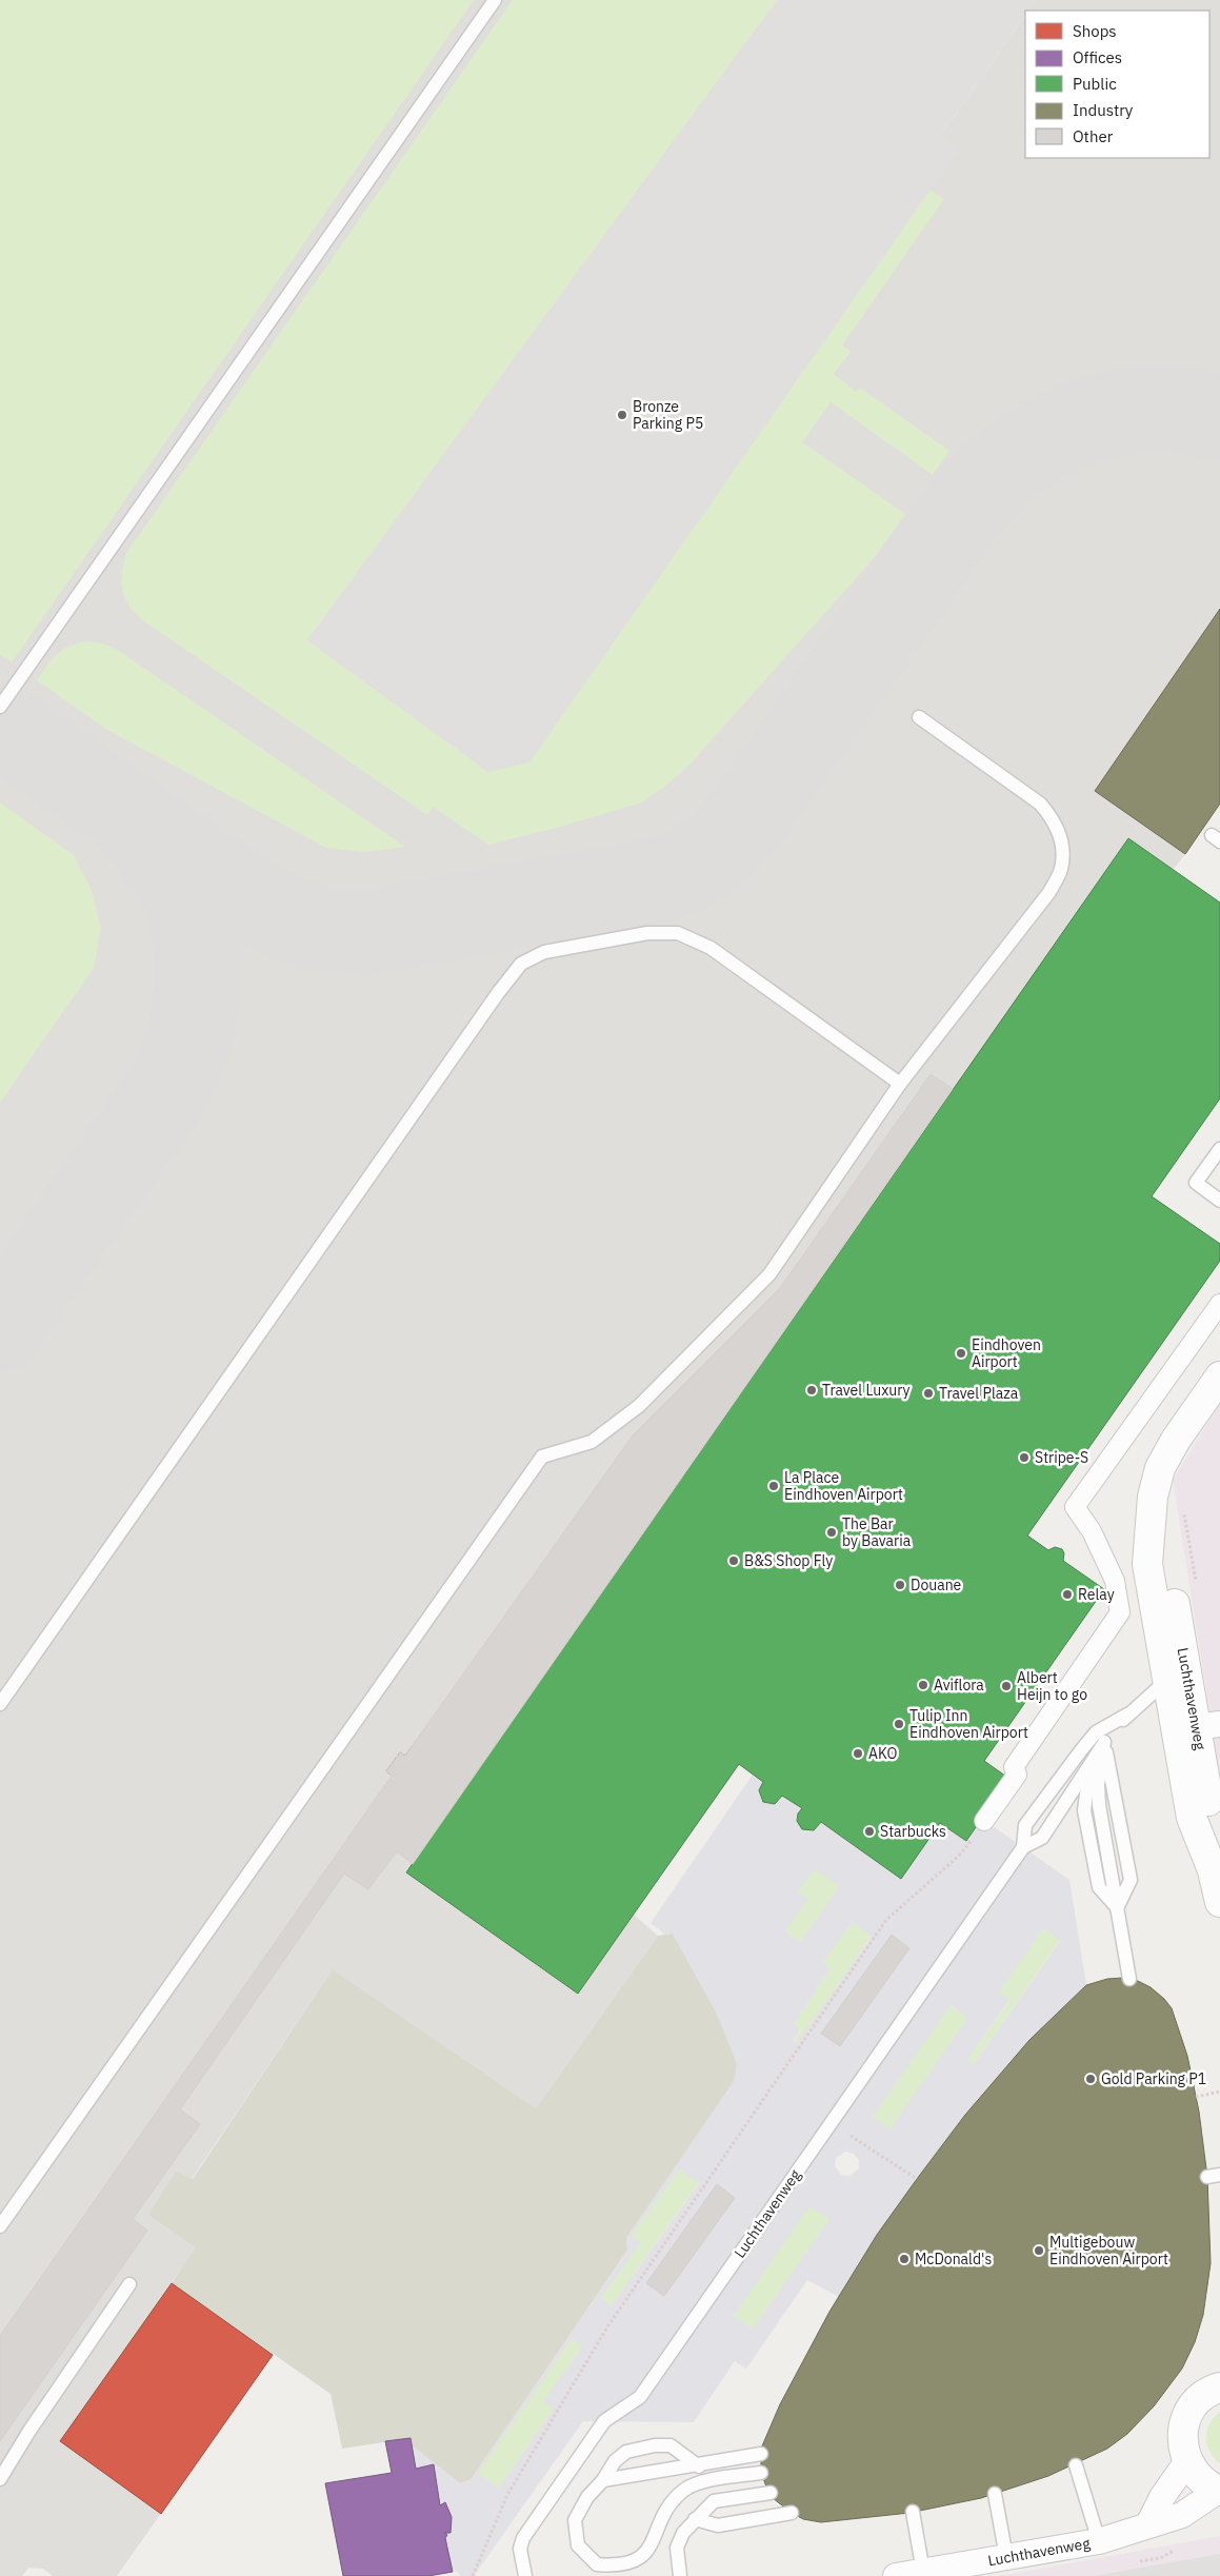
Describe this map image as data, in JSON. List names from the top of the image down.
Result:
{
  "streets": {
    "street": ["Luchthavenweg"]
  },
  "places": [
    "Bronze Parking P5",
    "Eindhoven Airport",
    "Travel Luxury",
    "Travel Plaza",
    "Stripe-S",
    "La Place Eindhoven Airport",
    "The Bar by Bavaria",
    "B&S Shop Fly",
    "Douane",
    "Relay",
    "Aviflora",
    "Albert Heijn to go",
    "Tulip Inn Eindhoven Airport",
    "AKO",
    "Starbucks",
    "Gold Parking P1",
    "Multigebouw Eindhoven Airport",
    "McDonald's"
  ],
  "legend": [
    "Shops",
    "Offices",
    "Public",
    "Industry",
    "Other"
  ]
}
